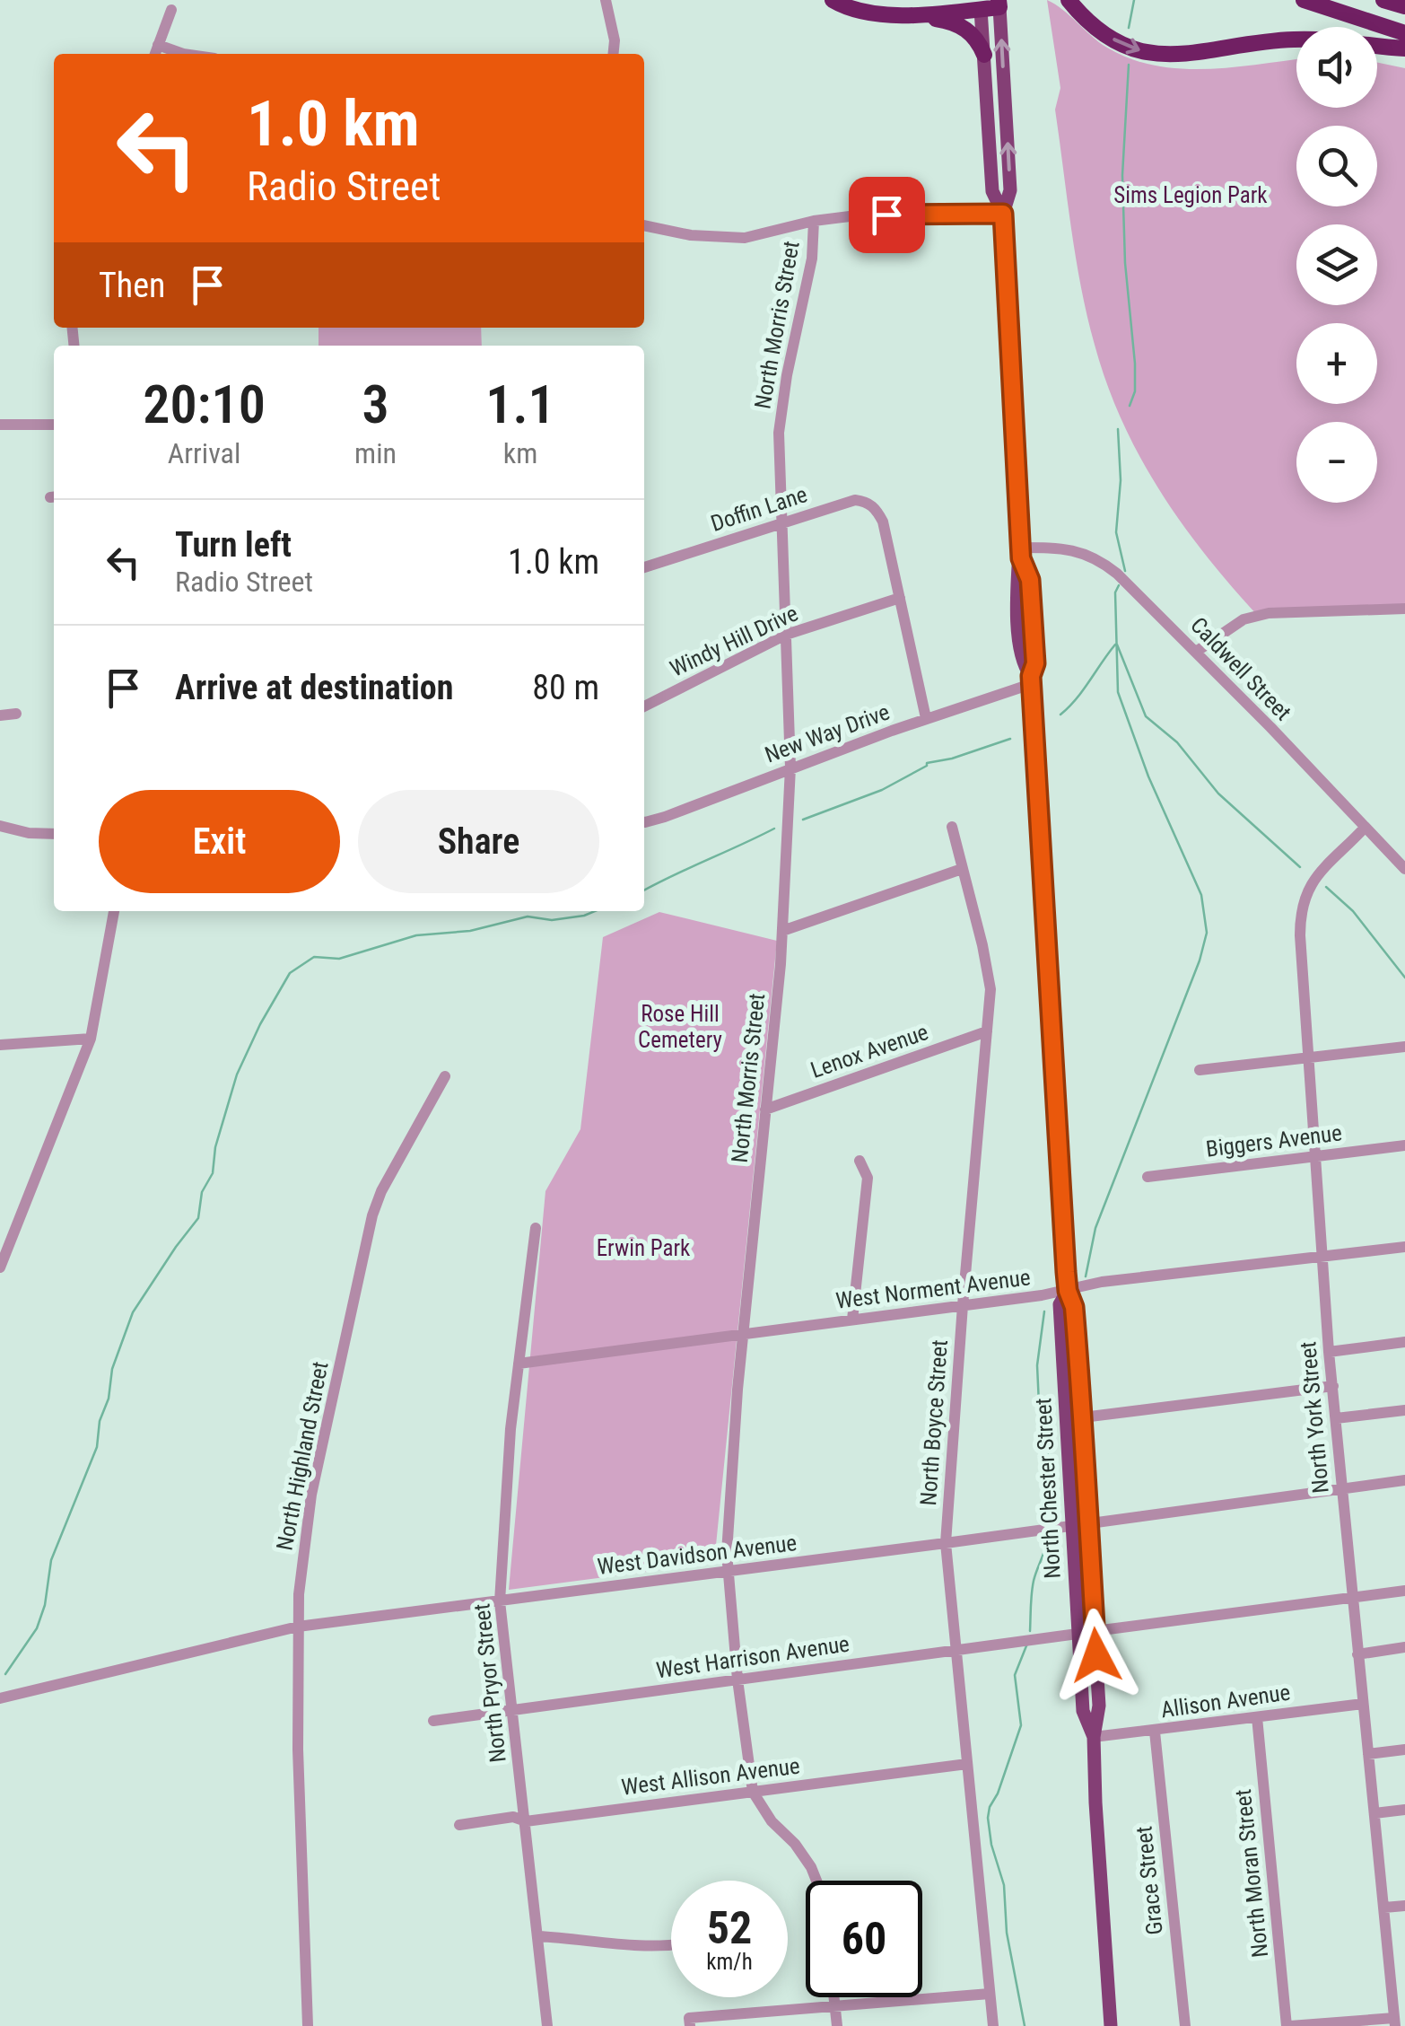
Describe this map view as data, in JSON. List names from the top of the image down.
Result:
{
  "streets": {
    "main road": ["North Chester Street"],
    "street": [
      "North Morris Street",
      "Doffin Lane",
      "Windy Hill Drive",
      "Caldwell Street",
      "New Way Drive",
      "Lenox Avenue",
      "Biggers Avenue",
      "West Norment Avenue",
      "North York Street",
      "North Boyce Street",
      "North Highland Street",
      "West Davidson Avenue",
      "West Harrison Avenue",
      "North Pryor Street",
      "Allison Avenue",
      "West Allison Avenue",
      "North Moran Street",
      "Grace Street"
    ]
  },
  "crossings": [
    ["North Morris Street", "Doffin Lane"],
    ["North Morris Street", "Windy Hill Drive"],
    ["North Morris Street", "New Way Drive"],
    ["North Morris Street", "Lenox Avenue"],
    ["North Morris Street", "West Norment Avenue"],
    ["North Morris Street", "West Davidson Avenue"],
    ["North Morris Street", "West Harrison Avenue"],
    ["North Morris Street", "West Allison Avenue"],
    ["Doffin Lane", "Windy Hill Drive"],
    ["Caldwell Street", "North York Street"],
    ["Caldwell Street", "North Chester Street"],
    ["New Way Drive", "North Chester Street"],
    ["Lenox Avenue", "North Boyce Street"],
    ["Biggers Avenue", "North York Street"],
    ["West Norment Avenue", "North York Street"],
    ["West Norment Avenue", "North Boyce Street"],
    ["West Norment Avenue", "North Chester Street"],
    ["West Norment Avenue", "North Pryor Street"],
    ["North York Street", "West Davidson Avenue"],
    ["North York Street", "Allison Avenue"],
    ["North Boyce Street", "West Davidson Avenue"],
    ["North Boyce Street", "West Harrison Avenue"],
    ["North Boyce Street", "West Allison Avenue"],
    ["North Highland Street", "West Davidson Avenue"],
    ["North Chester Street", "West Davidson Avenue"],
    ["North Chester Street", "West Harrison Avenue"],
    ["North Chester Street", "Allison Avenue"],
    ["West Davidson Avenue", "North Pryor Street"],
    ["West Harrison Avenue", "North Pryor Street"],
    ["North Pryor Street", "West Allison Avenue"],
    ["Allison Avenue", "North Moran Street"],
    ["Allison Avenue", "Grace Street"]
  ],
  "parks": ["Sims Legion Park", "Rose Hill Cemetery", "Erwin Park"],
  "page": {
    "map_buttons": ["+", "−"],
    "turn": ["1.0 km", "Radio Street"],
    "then": "Then",
    "eta": [
      "20:10",
      "Arrival",
      "3",
      "min",
      "1.1",
      "km"
    ],
    "list": [
      {
        "name": "Turn left",
        "note": "Radio Street",
        "value": "1.0 km"
      },
      {
        "name": "Arrive at destination",
        "value": "80 m"
      }
    ],
    "buttons": ["Exit", "Share"],
    "speed": "52 km/h",
    "limit": "60"
  }
}
